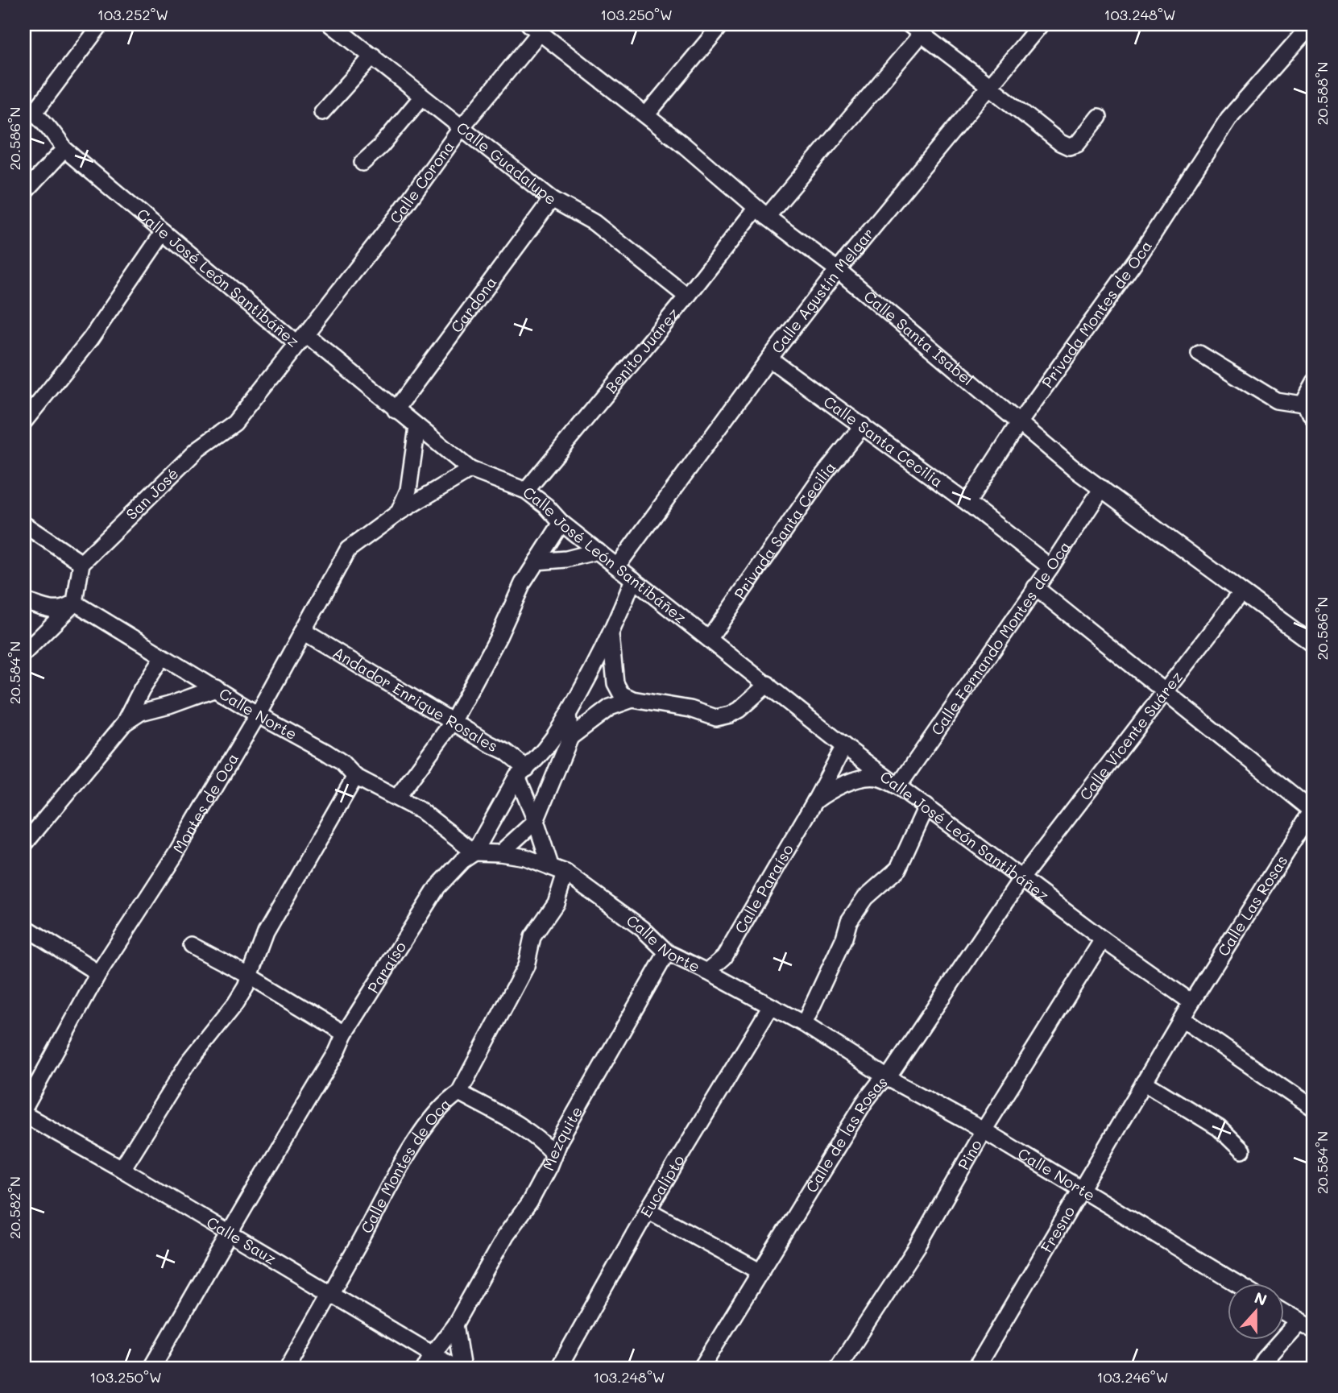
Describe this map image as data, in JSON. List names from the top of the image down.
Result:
{
  "streets": {
    "street": [
      "Calle Guadalupe",
      "Calle Corona",
      "Calle José León Santibáñez",
      "Calle Agustín Melgar",
      "Cardona",
      "Privada Montes de Oca",
      "Calle Santa Isabel",
      "Benito Juárez",
      "Calle Santa Cecilia",
      "San José",
      "Privada Santa Cecilia",
      "Calle Fernando Montes de Oca",
      "Andador Enrique Rosales",
      "Calle Norte",
      "Calle Vicente Suárez",
      "Montes de Oca",
      "Calle Paraíso",
      "Calle Las Rosas",
      "Paraíso",
      "Calle de las Rosas",
      "Mezquite",
      "Pino",
      "Calle Montes de Oca",
      "Eucalipto",
      "Fresno",
      "Calle Sauz"
    ]
  },
  "crossings": [
    ["Calle Guadalupe", "Calle Corona"],
    ["Calle Guadalupe", "Cardona"],
    ["Calle Guadalupe", "Benito Juárez"],
    ["Calle Corona", "Calle José León Santibáñez"],
    ["Calle Corona", "Calle Santa Isabel"],
    ["Calle Corona", "San José"],
    ["Calle José León Santibáñez", "Calle Agustín Melgar"],
    ["Calle José León Santibáñez", "Cardona"],
    ["Calle José León Santibáñez", "Benito Juárez"],
    ["Calle José León Santibáñez", "San José"],
    ["Calle José León Santibáñez", "Privada Santa Cecilia"],
    ["Calle José León Santibáñez", "Calle Fernando Montes de Oca"],
    ["Calle José León Santibáñez", "Calle Vicente Suárez"],
    ["Calle José León Santibáñez", "Montes de Oca"],
    ["Calle José León Santibáñez", "Calle Paraíso"],
    ["Calle José León Santibáñez", "Calle Las Rosas"],
    ["Calle José León Santibáñez", "Paraíso"],
    ["Calle José León Santibáñez", "Calle de las Rosas"],
    ["Calle José León Santibáñez", "Pino"],
    ["Calle José León Santibáñez", "Fresno"],
    ["Calle Agustín Melgar", "Calle Santa Isabel"],
    ["Calle Agustín Melgar", "Calle Santa Cecilia"],
    ["Privada Montes de Oca", "Calle Santa Isabel"],
    ["Calle Santa Isabel", "Benito Juárez"],
    ["Calle Santa Isabel", "Calle Fernando Montes de Oca"],
    ["Calle Santa Isabel", "Calle Vicente Suárez"],
    ["Calle Santa Cecilia", "Privada Santa Cecilia"],
    ["Calle Santa Cecilia", "Calle Fernando Montes de Oca"],
    ["Calle Fernando Montes de Oca", "Calle Paraíso"],
    ["Andador Enrique Rosales", "Montes de Oca"],
    ["Andador Enrique Rosales", "Paraíso"],
    ["Calle Norte", "Montes de Oca"],
    ["Calle Norte", "Calle Paraíso"],
    ["Calle Norte", "Paraíso"],
    ["Calle Norte", "Calle de las Rosas"],
    ["Calle Norte", "Mezquite"],
    ["Calle Norte", "Pino"],
    ["Calle Norte", "Calle Montes de Oca"],
    ["Calle Norte", "Eucalipto"],
    ["Calle Norte", "Fresno"],
    ["Calle Vicente Suárez", "Calle de las Rosas"],
    ["Calle Las Rosas", "Fresno"],
    ["Paraíso", "Calle Sauz"],
    ["Mezquite", "Calle Sauz"],
    ["Calle Montes de Oca", "Calle Sauz"]
  ],
  "north": "top",
  "coordinates": [
    "103.252°W",
    "103.250°W",
    "103.248°W",
    "20.588°N",
    "20.586°N",
    "20.584°N",
    "20.582°N",
    "103.246°W"
  ]
}
